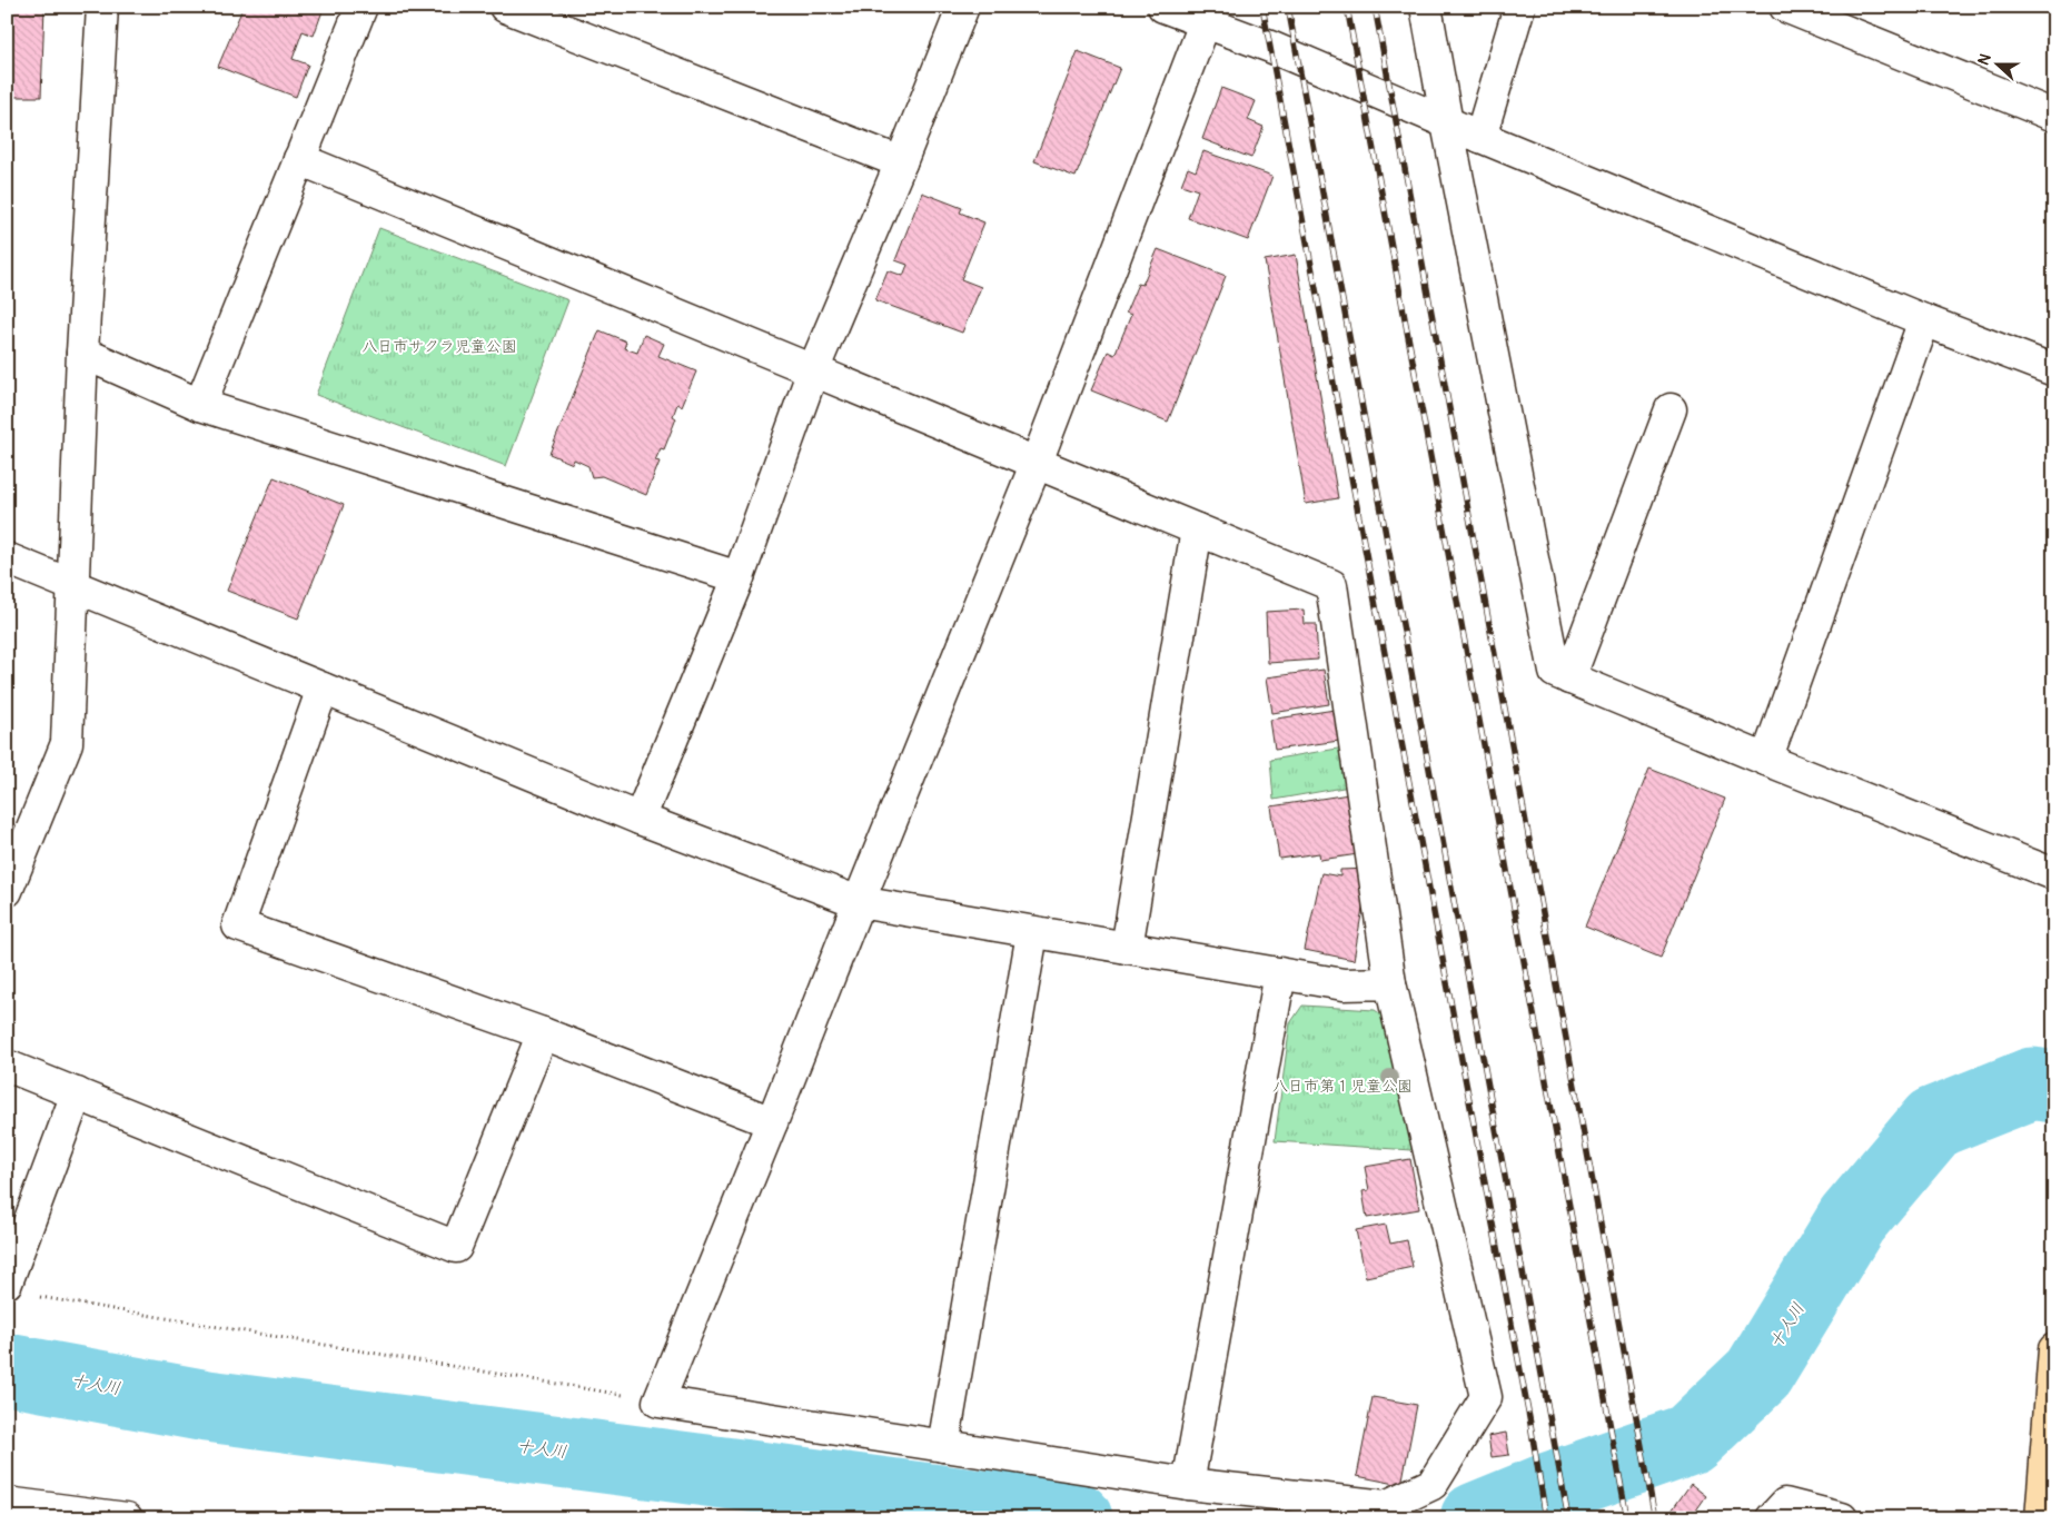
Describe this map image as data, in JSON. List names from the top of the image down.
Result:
{
  "water": ["十人川"],
  "parks": ["八日市サクラ児童公園", "八日市第１児童公園"],
  "north": "left"
}
